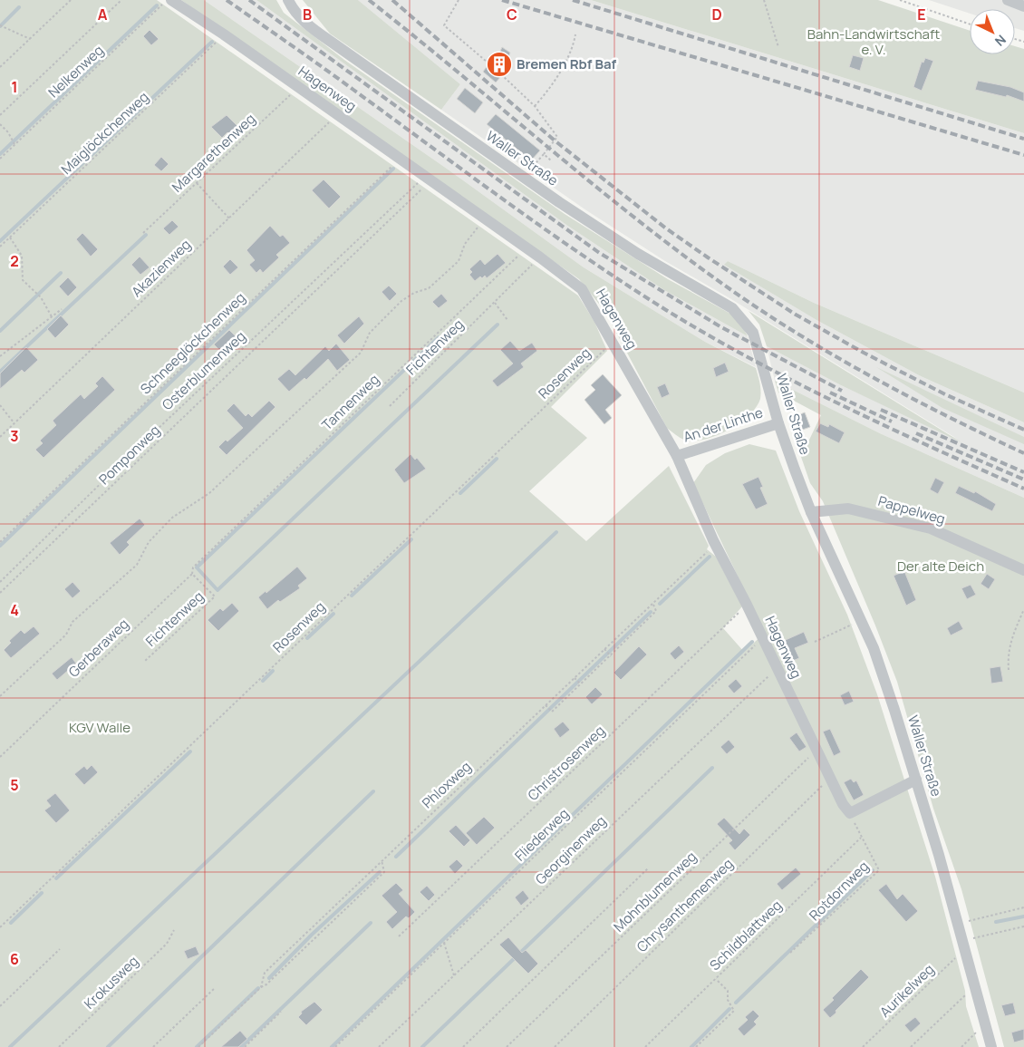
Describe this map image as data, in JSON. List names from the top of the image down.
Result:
{
  "streets": {
    "street": [
      "Hagenweg",
      "Waller Straße",
      "An der Linthe",
      "Pappelweg"
    ],
    "path": [
      "Nelkenweg",
      "Maiglöckchenweg",
      "Margarethenweg",
      "Akazienweg",
      "Schneeglöckchenweg",
      "Fichtenweg",
      "Osterblumenweg",
      "Rosenweg",
      "Tannenweg",
      "Pomponweg",
      "Gerberaweg",
      "Christrosenweg",
      "Phloxweg",
      "Fliederweg",
      "Georginenweg",
      "Rotdornweg",
      "Mohnblumenweg",
      "Chrysanthemenweg",
      "Schildblattweg",
      "Krokusweg",
      "Aurikelweg"
    ]
  },
  "crossings": [
    ["Hagenweg", "Maiglöckchenweg"],
    ["Hagenweg", "Margarethenweg"],
    ["Hagenweg", "Akazienweg"],
    ["Hagenweg", "Schneeglöckchenweg"],
    ["Hagenweg", "Fichtenweg"],
    ["Hagenweg", "Osterblumenweg"],
    ["Hagenweg", "Rosenweg"],
    ["Hagenweg", "Tannenweg"],
    ["Hagenweg", "An der Linthe"],
    ["Hagenweg", "Pomponweg"],
    ["Hagenweg", "Christrosenweg"],
    ["Hagenweg", "Phloxweg"],
    ["Hagenweg", "Fliederweg"],
    ["Hagenweg", "Georginenweg"],
    ["Hagenweg", "Rotdornweg"],
    ["Hagenweg", "Mohnblumenweg"],
    ["Hagenweg", "Chrysanthemenweg"],
    ["Waller Straße", "An der Linthe"],
    ["Waller Straße", "Pappelweg"],
    ["Waller Straße", "Aurikelweg"],
    ["Fichtenweg", "Tannenweg"],
    ["Fichtenweg", "Gerberaweg"],
    ["Osterblumenweg", "Pomponweg"],
    ["Tannenweg", "Gerberaweg"],
    ["Rotdornweg", "Schildblattweg"]
  ],
  "parks": ["Bahn-Landwirtschaft e. V.", "Der alte Deich", "KGV Walle"],
  "places": {
    "building": ["Bremen Rbf Baf"]
  },
  "north": "bottom right",
  "grid": {
    "columns": [
      "A",
      "B",
      "C",
      "D",
      "E"
    ],
    "rows": [
      "1",
      "2",
      "3",
      "4",
      "5",
      "6"
    ]
  }
}
